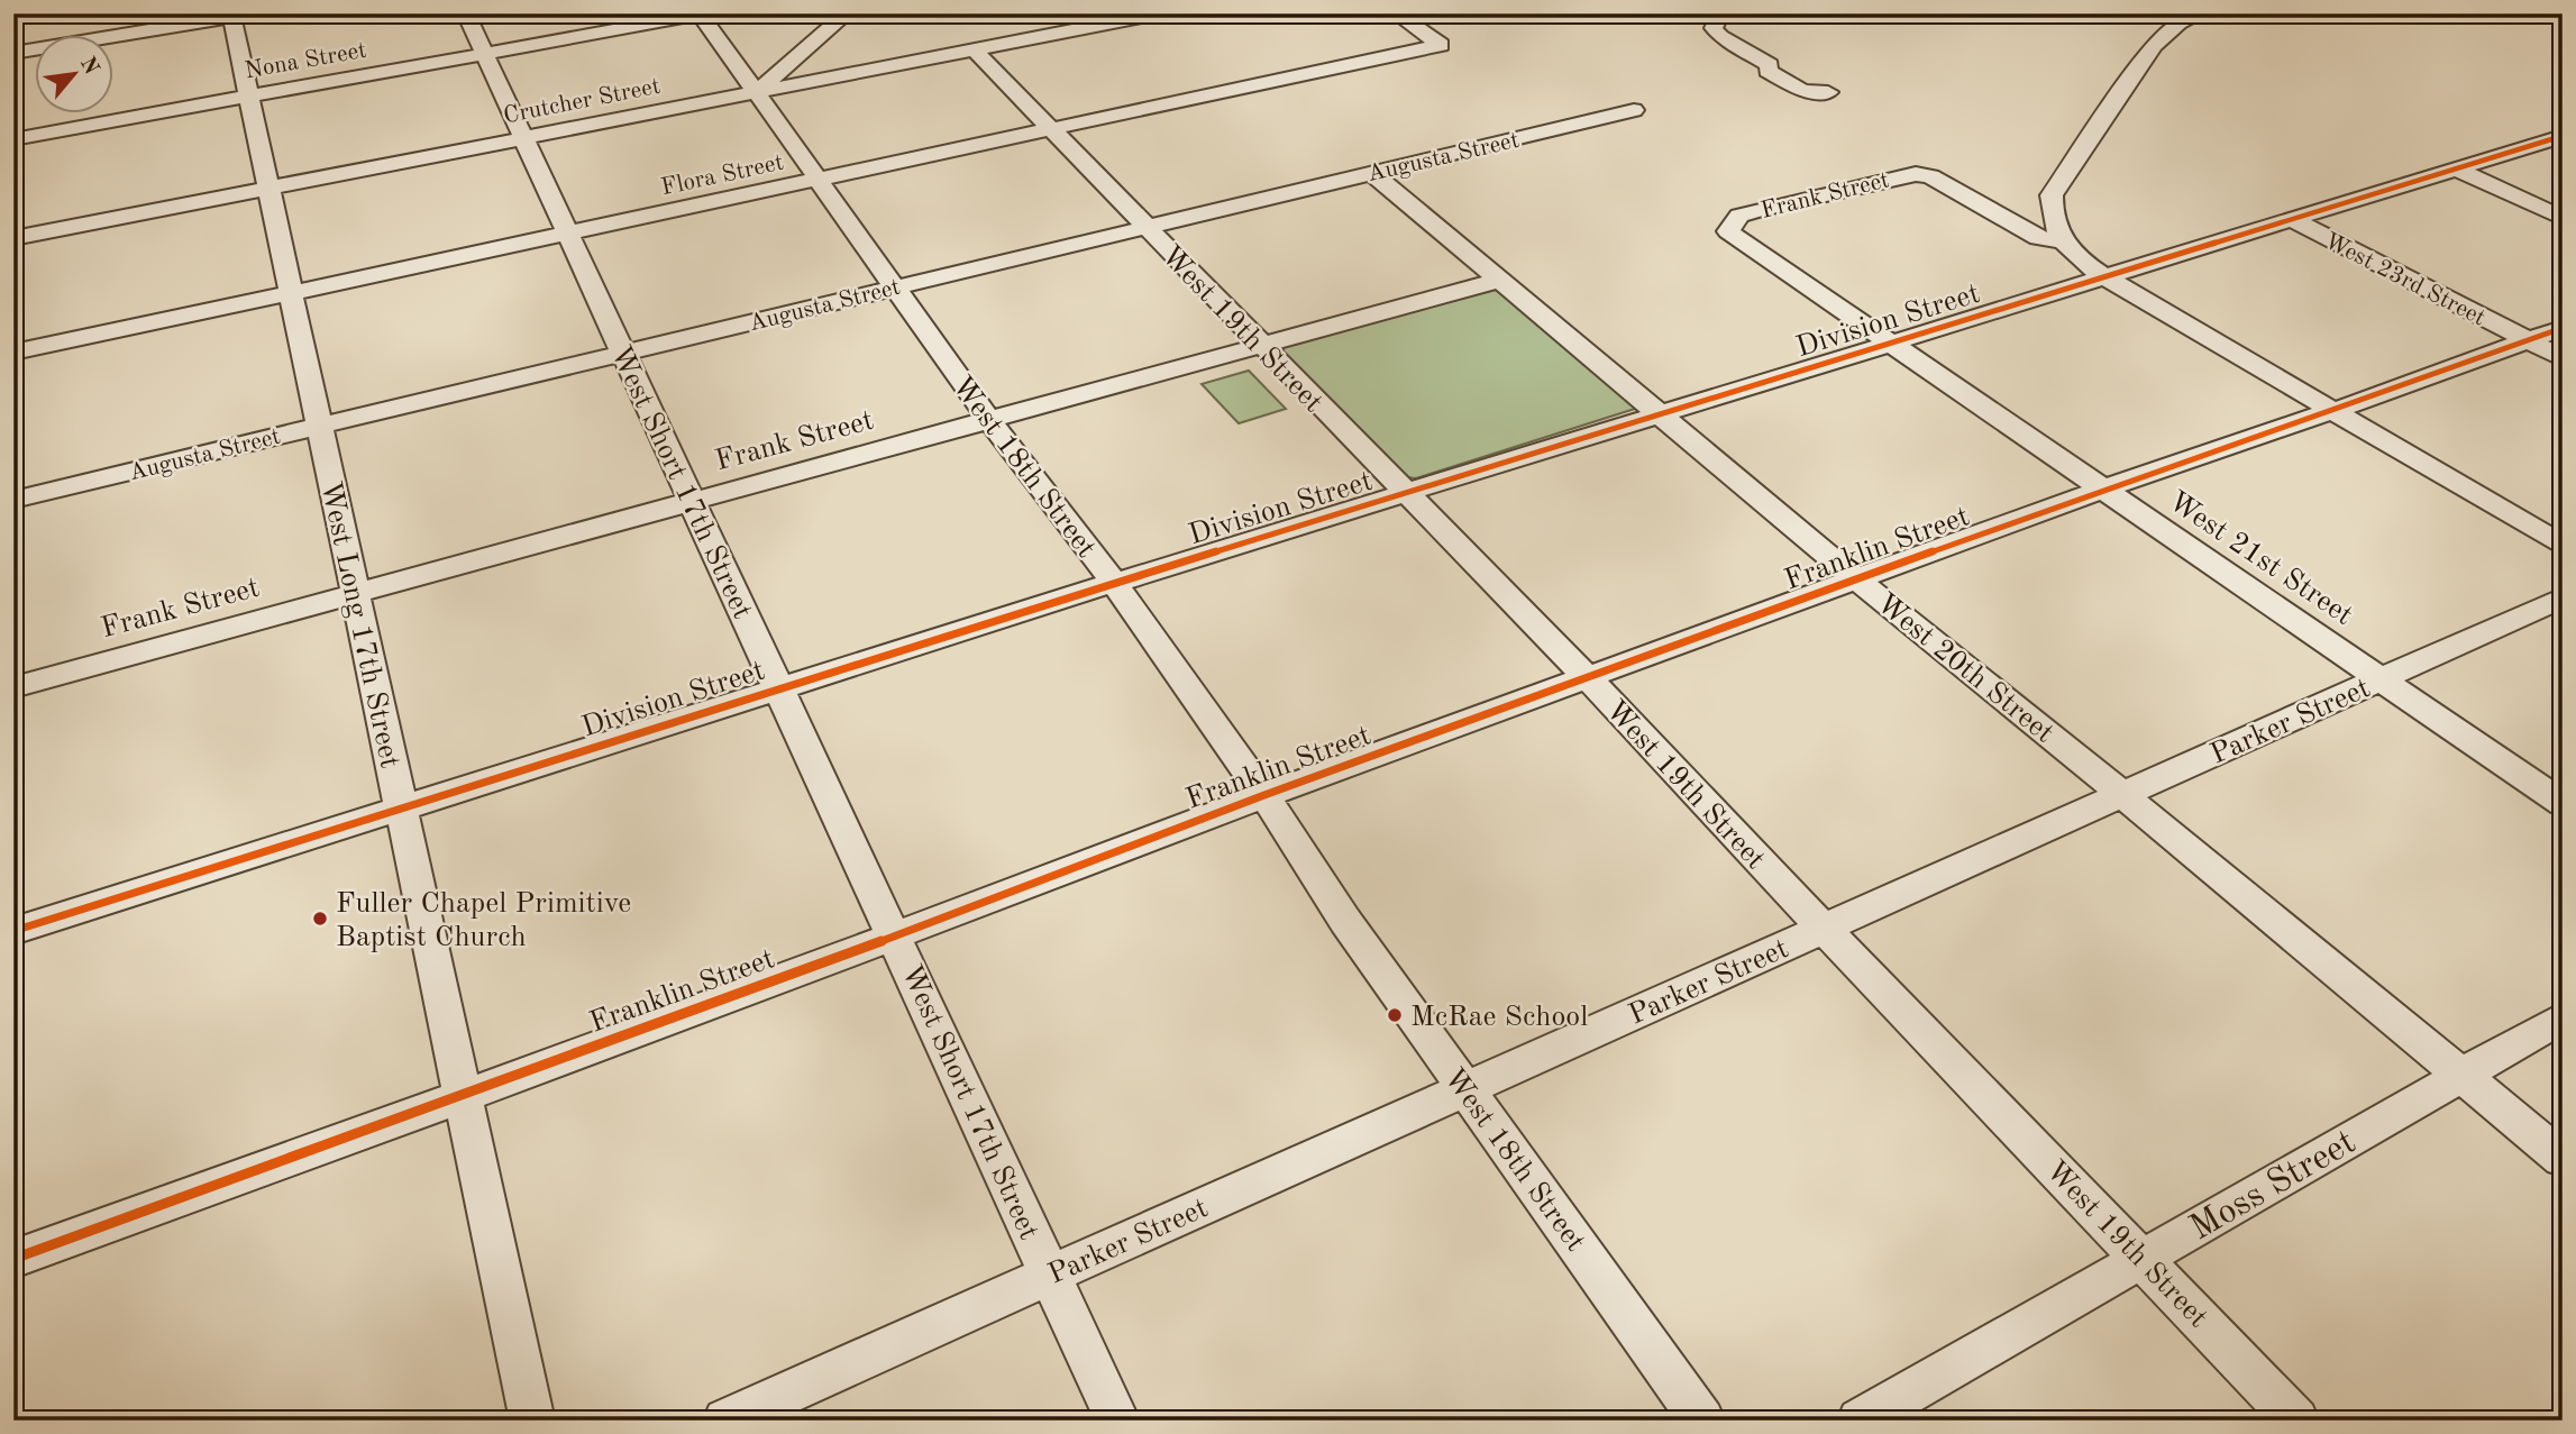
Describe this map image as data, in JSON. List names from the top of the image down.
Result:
{
  "streets": {
    "street": [
      "Nona Street",
      "Crutcher Street",
      "Augusta Street",
      "Flora Street",
      "Frank Street",
      "West 23rd Street",
      "Division Street",
      "West 19th Street",
      "West 18th Street",
      "West Short 17th Street",
      "Franklin Street",
      "West 21st Street",
      "West Long 17th Street",
      "West 20th Street",
      "Parker Street",
      "Moss Street"
    ]
  },
  "crossings": [
    ["Nona Street", "West 18th Street"],
    ["Nona Street", "West Short 17th Street"],
    ["Nona Street", "West Long 17th Street"],
    ["Crutcher Street", "West 19th Street"],
    ["Crutcher Street", "West 18th Street"],
    ["Crutcher Street", "West Short 17th Street"],
    ["Crutcher Street", "West Long 17th Street"],
    ["Augusta Street", "West 19th Street"],
    ["Augusta Street", "West 18th Street"],
    ["Augusta Street", "West Short 17th Street"],
    ["Augusta Street", "West Long 17th Street"],
    ["Augusta Street", "West 20th Street"],
    ["Flora Street", "West 19th Street"],
    ["Flora Street", "West 18th Street"],
    ["Flora Street", "West Short 17th Street"],
    ["Flora Street", "West Long 17th Street"],
    ["Frank Street", "West 19th Street"],
    ["Frank Street", "West 18th Street"],
    ["Frank Street", "West Short 17th Street"],
    ["Frank Street", "West 21st Street"],
    ["Frank Street", "West Long 17th Street"],
    ["Frank Street", "West 20th Street"],
    ["West 23rd Street", "Division Street"],
    ["West 23rd Street", "Franklin Street"],
    ["Division Street", "West 19th Street"],
    ["Division Street", "West 18th Street"],
    ["Division Street", "West Short 17th Street"],
    ["Division Street", "West 21st Street"],
    ["Division Street", "West Long 17th Street"],
    ["Division Street", "West 20th Street"],
    ["West 19th Street", "Franklin Street"],
    ["West 19th Street", "Parker Street"],
    ["West 19th Street", "Moss Street"],
    ["West 18th Street", "Franklin Street"],
    ["West 18th Street", "Parker Street"],
    ["West Short 17th Street", "Franklin Street"],
    ["West Short 17th Street", "Parker Street"],
    ["Franklin Street", "West 21st Street"],
    ["Franklin Street", "West Long 17th Street"],
    ["Franklin Street", "West 20th Street"],
    ["West 21st Street", "Parker Street"],
    ["West 20th Street", "Parker Street"],
    ["West 20th Street", "Moss Street"]
  ],
  "places": ["Fuller Chapel Primitive Baptist Church", "McRae School"],
  "north": "top right"
}
